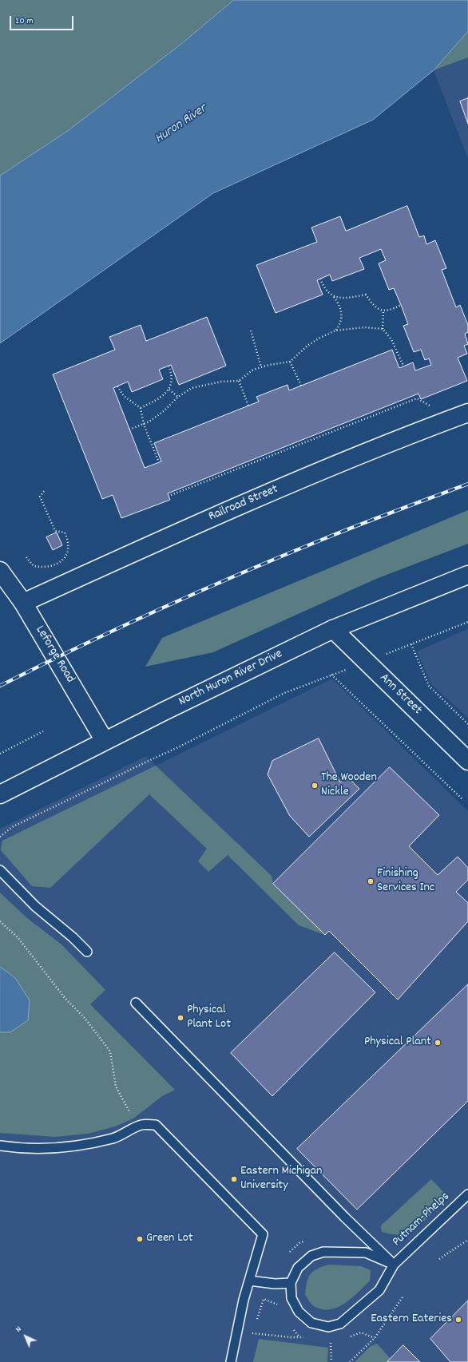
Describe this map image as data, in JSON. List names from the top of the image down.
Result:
{
  "streets": {
    "main road": [
      "Railroad Street",
      "Leforge Road",
      "North Huron River Drive",
      "Ann Street"
    ],
    "lane": ["Putnam-Phelps"]
  },
  "crossings": [
    ["Railroad Street", "Leforge Road"],
    ["Leforge Road", "North Huron River Drive"],
    ["North Huron River Drive", "Ann Street"]
  ],
  "water": ["Huron River"],
  "places": [
    "The Wooden Nickle",
    "Finishing Services Inc",
    "Physical Plant Lot",
    "Physical Plant",
    "Eastern Michigan University",
    "Green Lot",
    "Eastern Eateries"
  ],
  "scale_bar": "20 m",
  "north": "top left"
}
